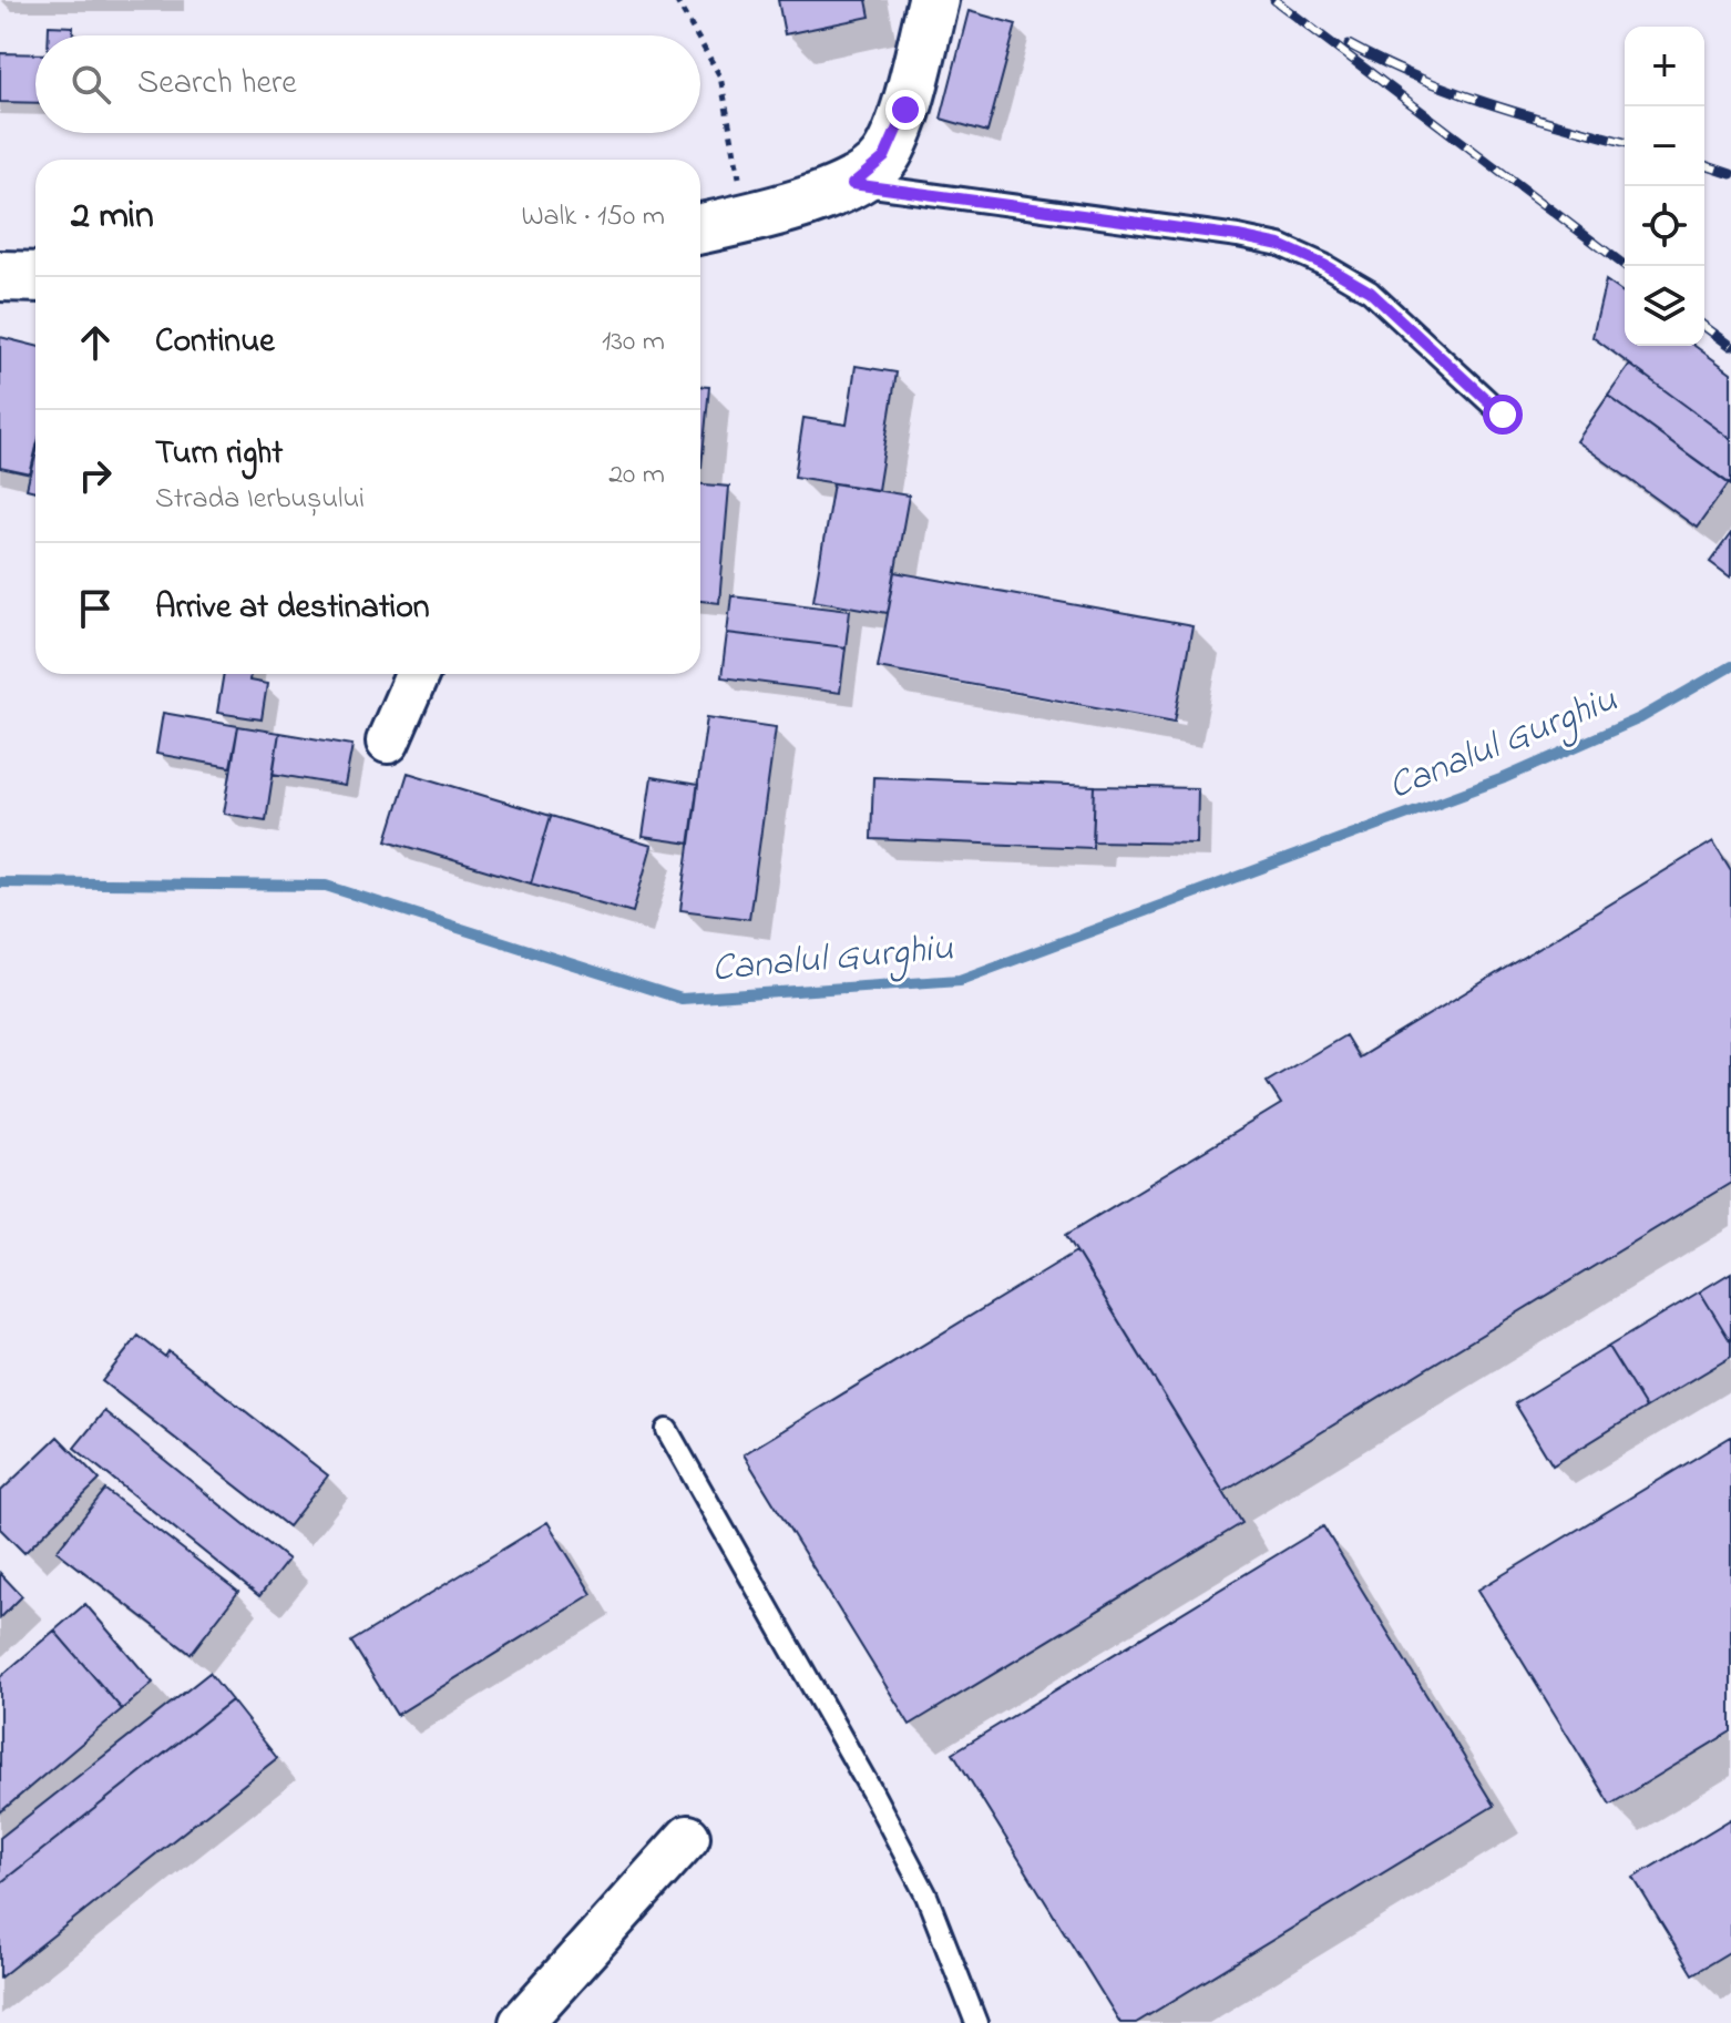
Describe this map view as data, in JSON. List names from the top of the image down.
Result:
{
  "water": ["Canalul Gurghiu"],
  "page": {
    "map_buttons": ["+", "−"],
    "search": "Search here",
    "heading": ["2 min", "Walk · 150 m"],
    "list": [
      ["Continue", "130 m"],
      ["Turn right", "Strada Ierbușului", "20 m"],
      "Arrive at destination"
    ]
  }
}
